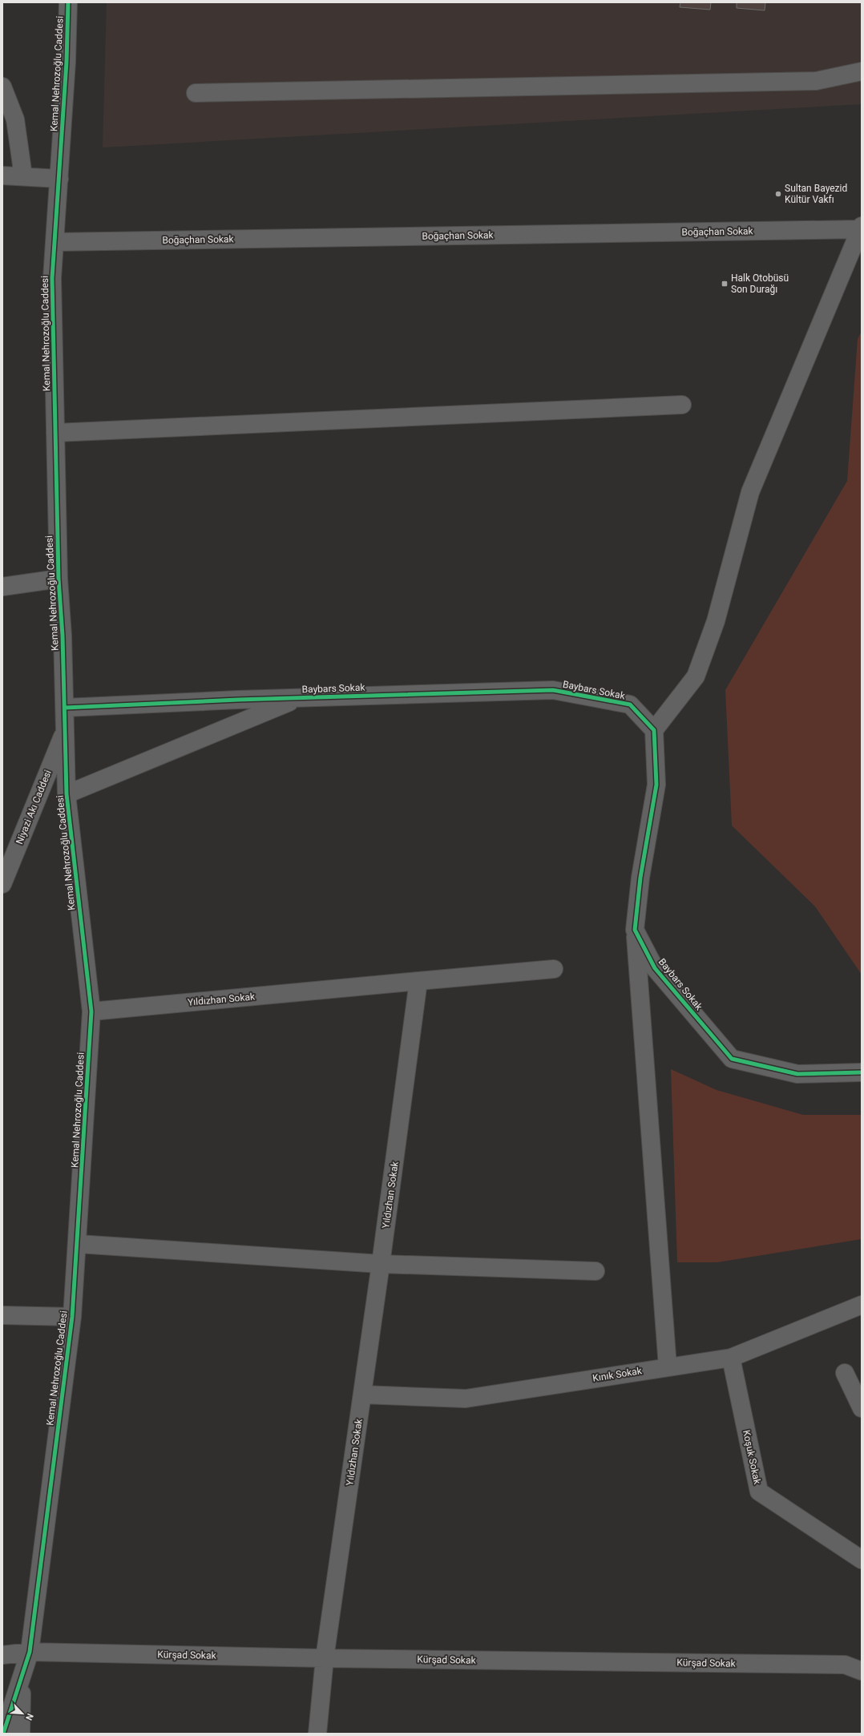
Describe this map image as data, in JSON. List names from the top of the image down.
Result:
{
  "streets": {
    "street": [
      "Kemal Nehrozoğlu Caddesi",
      "Boğaçhan Sokak",
      "Baybars Sokak",
      "Niyazi Akı Caddesi",
      "Yıldızhan Sokak",
      "Kınık Sokak",
      "Koşuk Sokak",
      "Kürşad Sokak"
    ]
  },
  "crossings": [
    ["Kemal Nehrozoğlu Caddesi", "Boğaçhan Sokak"],
    ["Kemal Nehrozoğlu Caddesi", "Baybars Sokak"],
    ["Kemal Nehrozoğlu Caddesi", "Niyazi Akı Caddesi"],
    ["Kemal Nehrozoğlu Caddesi", "Yıldızhan Sokak"],
    ["Kemal Nehrozoğlu Caddesi", "Kürşad Sokak"],
    ["Yıldızhan Sokak", "Kınık Sokak"],
    ["Yıldızhan Sokak", "Kürşad Sokak"],
    ["Kınık Sokak", "Koşuk Sokak"]
  ],
  "places": {
    "other": ["Sultan Bayezid Kültür Vakfı"],
    "transit": ["Halk Otobüsü Son Durağı"]
  },
  "north": "bottom right"
}
